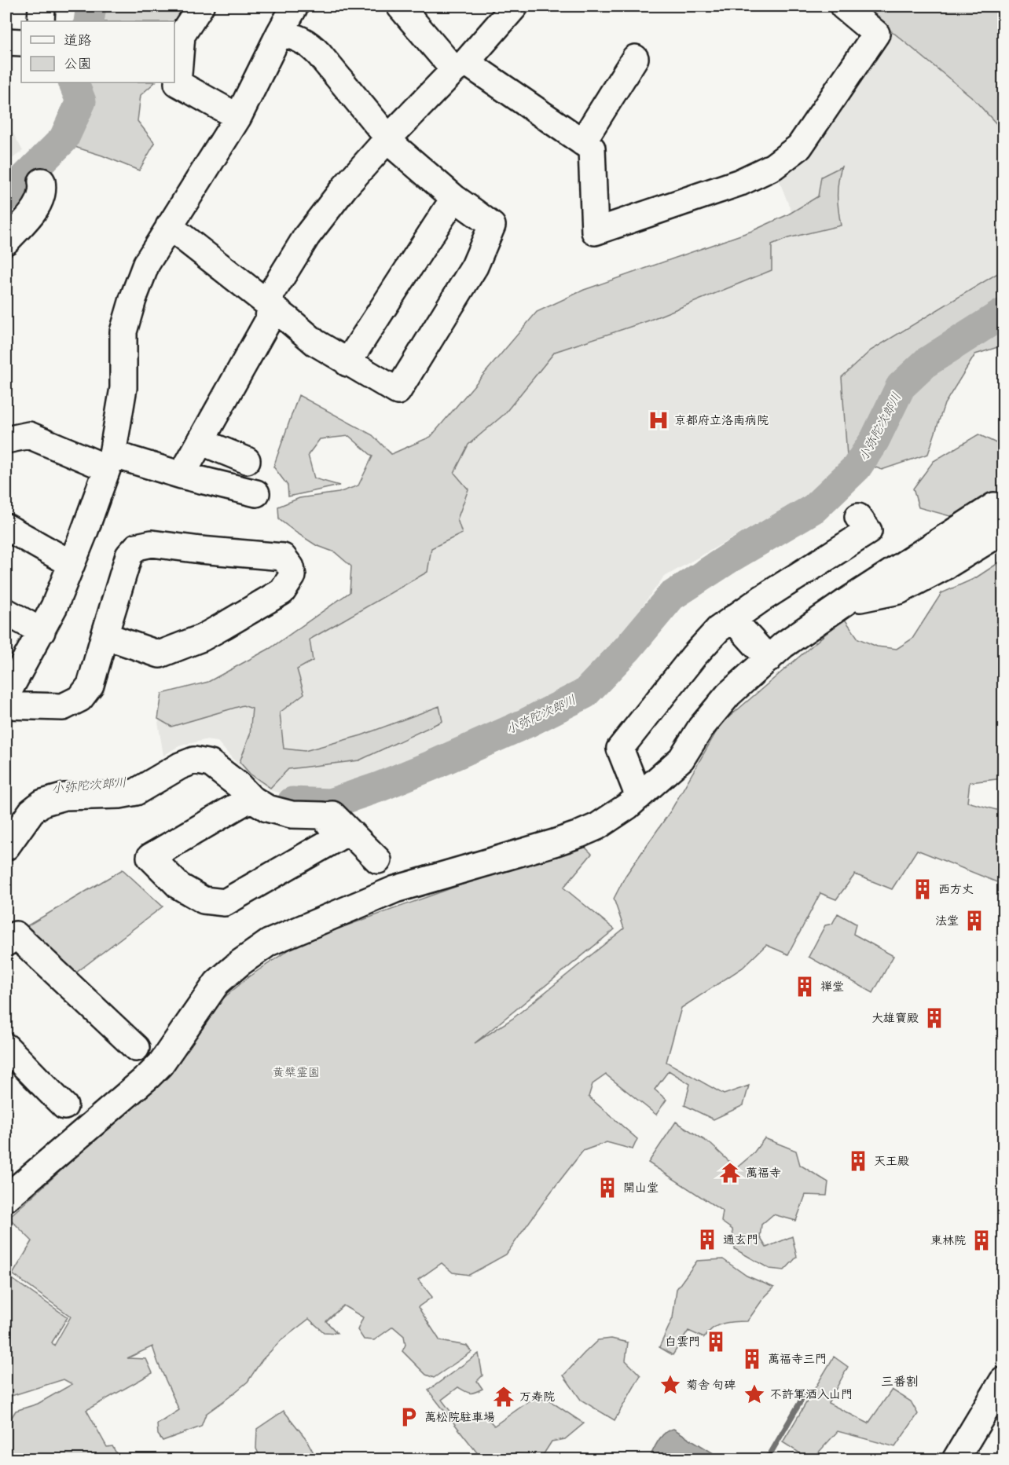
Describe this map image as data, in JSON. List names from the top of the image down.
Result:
{
  "districts": ["三番割"],
  "water": ["小弥陀次郎川"],
  "parks": ["黄檗霊園"],
  "places": {
    "hospital": ["京都府立洛南病院"],
    "building": [
      "西方丈",
      "法堂",
      "禅堂",
      "大雄寶殿",
      "天王殿",
      "開山堂",
      "通玄門",
      "東林院",
      "白雲門",
      "萬福寺三門"
    ],
    "temple": ["萬福寺", "万寿院"],
    "place": ["菊舎 句碑", "不許軍酒入山門"],
    "parking": ["萬松院駐車場"]
  },
  "legend": ["道路", "公園"]
}
